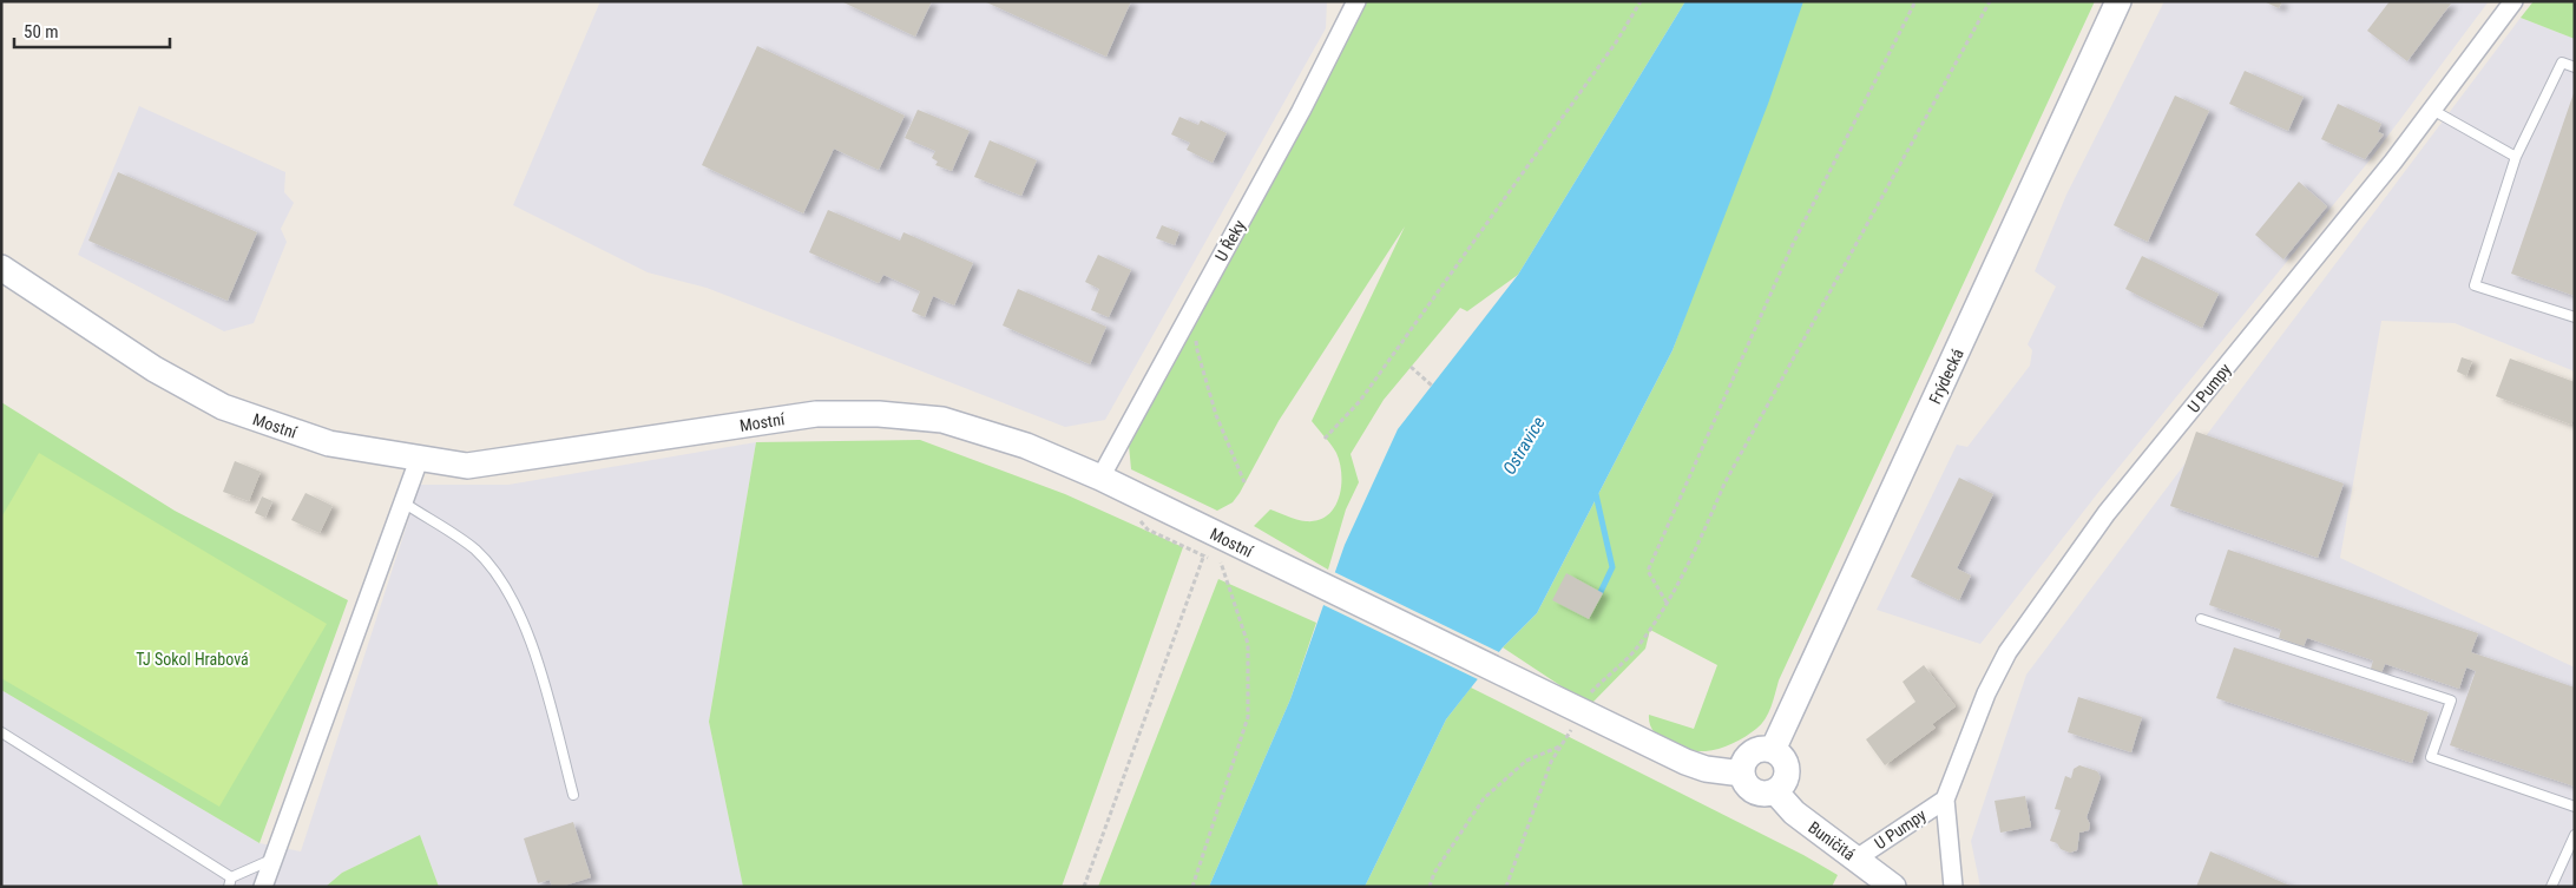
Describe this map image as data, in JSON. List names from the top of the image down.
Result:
{
  "streets": {
    "main road": ["Frýdecká", "Mostní", "Buničitá"],
    "street": ["U Řeky", "U Pumpy"]
  },
  "crossings": [
    ["U Řeky", "Mostní"],
    ["Frýdecká", "Mostní"],
    ["Frýdecká", "Buničitá"],
    ["U Pumpy", "Buničitá"],
    ["Mostní", "Buničitá"]
  ],
  "water": ["Ostravice"],
  "parks": ["TJ Sokol Hrabová"],
  "scale_bar": "50 m"
}
